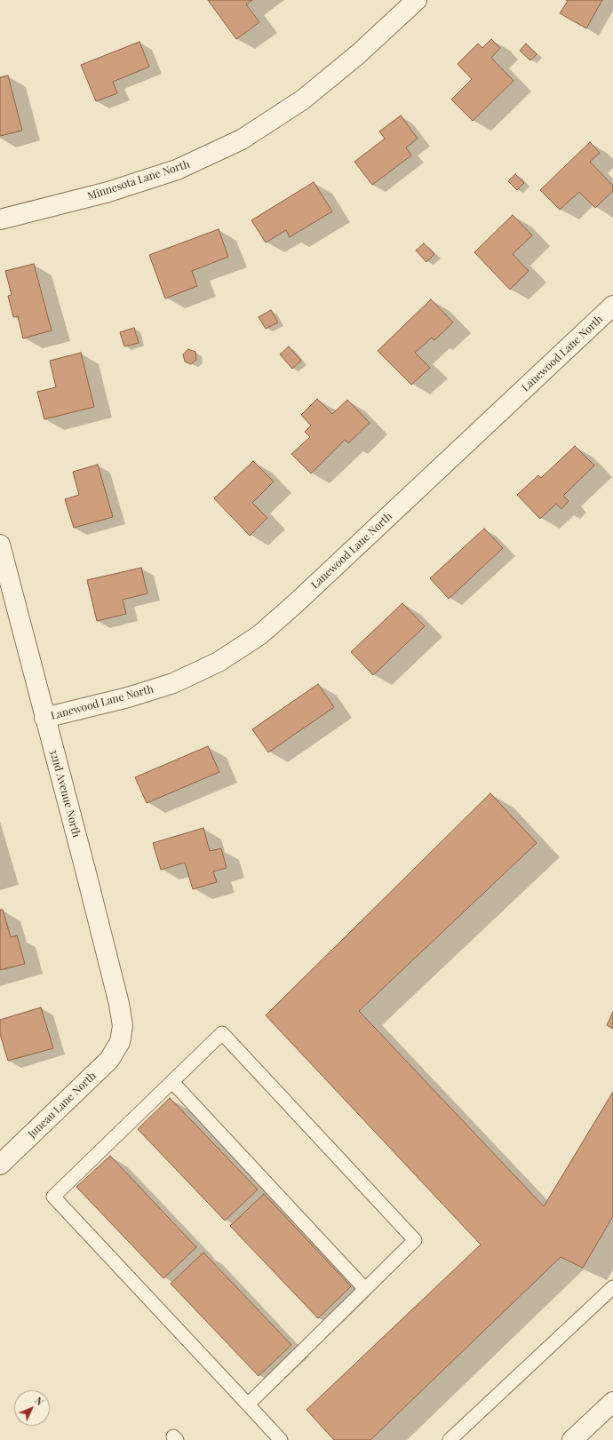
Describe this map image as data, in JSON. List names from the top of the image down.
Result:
{
  "streets": {
    "street": [
      "Minnesota Lane North",
      "Lanewood Lane North",
      "32nd Avenue North",
      "Juneau Lane North"
    ]
  },
  "crossings": [
    ["Lanewood Lane North", "32nd Avenue North"],
    ["32nd Avenue North", "Juneau Lane North"]
  ],
  "north": "top right"
}
